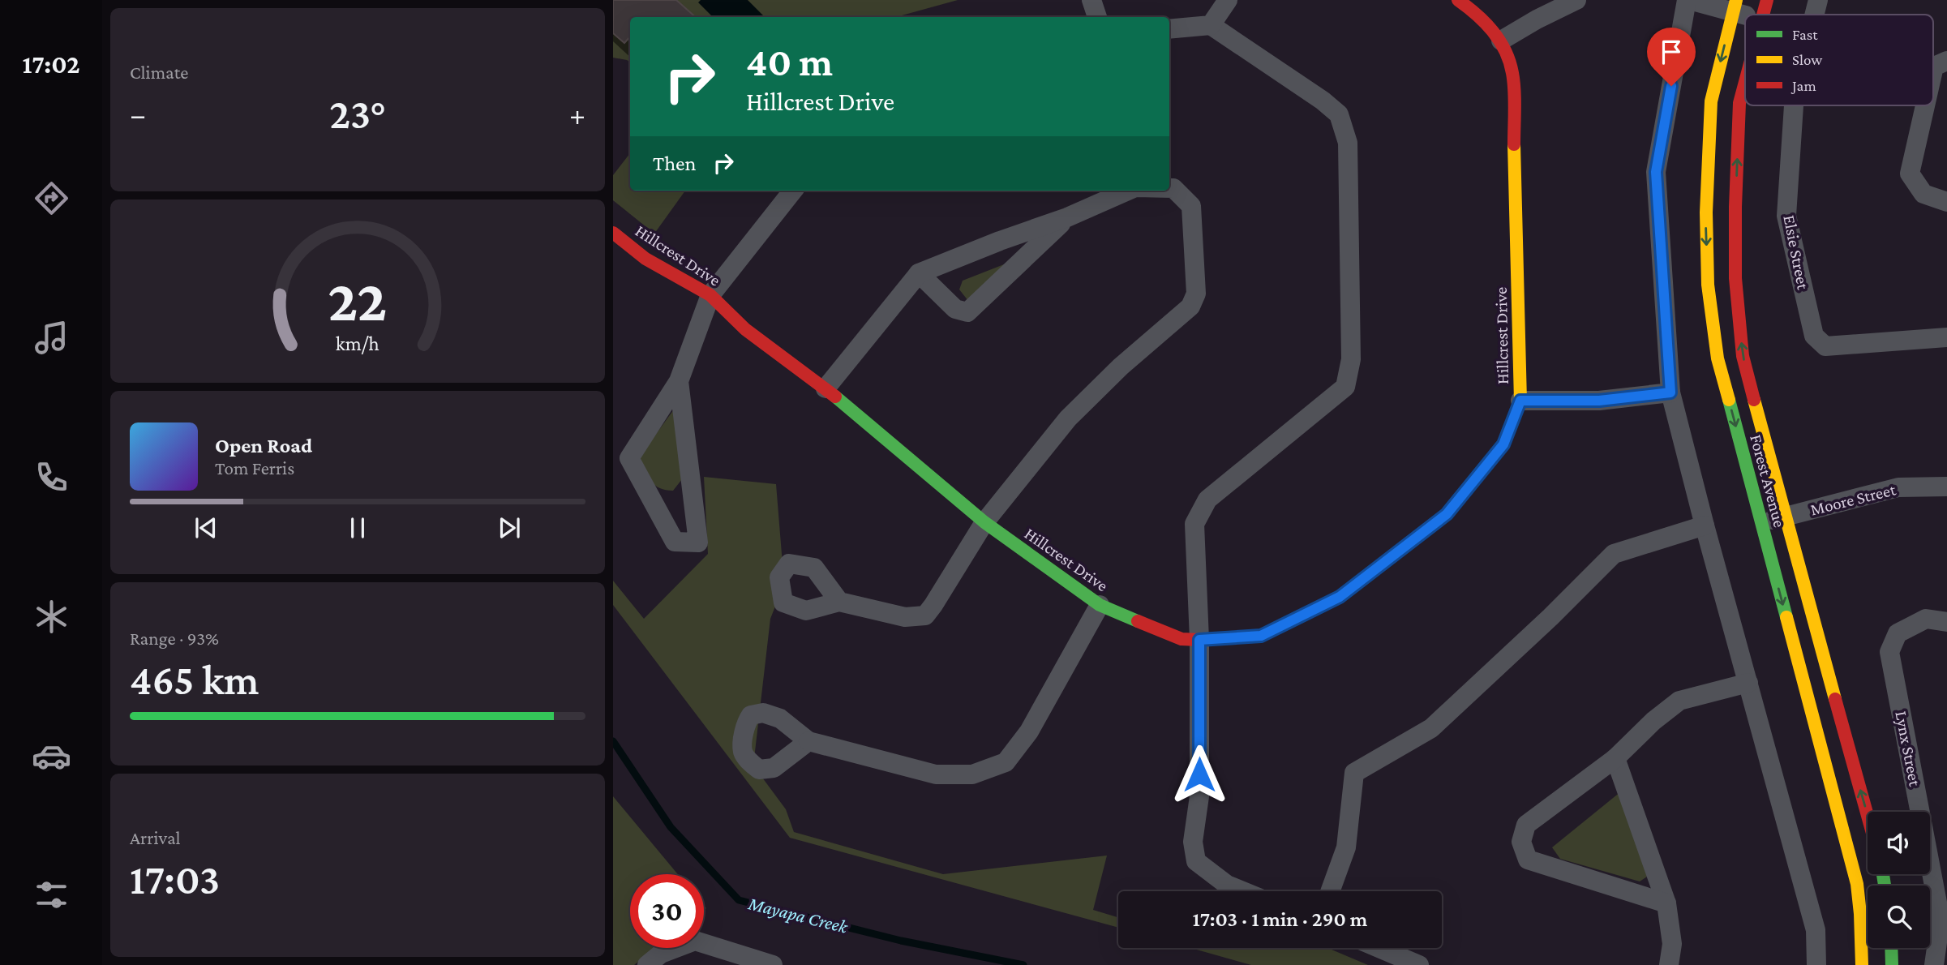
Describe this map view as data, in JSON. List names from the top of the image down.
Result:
{
  "streets": {
    "street": [
      "Elsie Street",
      "Hillcrest Drive",
      "Forest Avenue",
      "Moore Street",
      "Lynx Street"
    ]
  },
  "crossings": [
    ["Forest Avenue", "Moore Street"]
  ],
  "water": ["Mayapa Creek"],
  "legend": ["Fast", "Slow", "Jam"],
  "page": {
    "tabs": "17:02",
    "tile": [
      "Climate",
      ["Range · 93%", "465 km"],
      ["Arrival", "17:03"]
    ],
    "turn": ["40 m", "Hillcrest Drive"],
    "heat": ["−", "23°", "+"],
    "then": "Then",
    "song": ["Open Road", "Tom Ferris"],
    "limit": "30",
    "trip": "17:03 · 1 min · 290 m",
    "gauge": ["22", "km/h"]
  }
}
